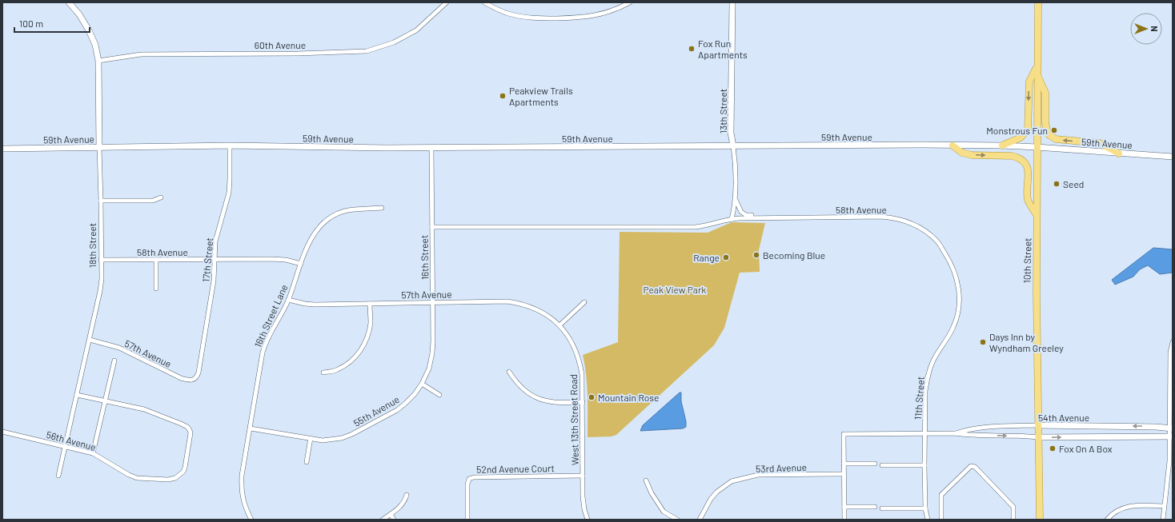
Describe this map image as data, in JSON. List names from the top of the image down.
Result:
{
  "streets": {
    "main road": [
      "13th Street",
      "59th Avenue",
      "18th Street",
      "10th Street",
      "54th Avenue"
    ],
    "street": [
      "60th Avenue",
      "58th Avenue",
      "16th Street",
      "17th Street",
      "57th Avenue",
      "16th Street Lane",
      "11th Street",
      "55th Avenue",
      "West 13th Street Road",
      "56th Avenue",
      "53rd Avenue",
      "52nd Avenue Court"
    ]
  },
  "crossings": [
    ["60th Avenue", "18th Street"],
    ["13th Street", "59th Avenue"],
    ["13th Street", "58th Avenue"],
    ["59th Avenue", "18th Street"],
    ["59th Avenue", "16th Street"],
    ["59th Avenue", "17th Street"],
    ["59th Avenue", "10th Street"],
    ["58th Avenue", "18th Street"],
    ["58th Avenue", "16th Street"],
    ["58th Avenue", "17th Street"],
    ["58th Avenue", "16th Street Lane"],
    ["58th Avenue", "11th Street"],
    ["18th Street", "57th Avenue"],
    ["18th Street", "56th Avenue"],
    ["16th Street", "57th Avenue"],
    ["16th Street", "55th Avenue"],
    ["17th Street", "57th Avenue"],
    ["10th Street", "54th Avenue"],
    ["57th Avenue", "16th Street Lane"],
    ["57th Avenue", "West 13th Street Road"],
    ["16th Street Lane", "55th Avenue"],
    ["11th Street", "54th Avenue"],
    ["West 13th Street Road", "52nd Avenue Court"]
  ],
  "parks": ["Peak View Park"],
  "places": [
    "Fox Run Apartments",
    "Peakview Trails Apartments",
    "Monstrous Fun",
    "Seed",
    "Becoming Blue",
    "Range",
    "Days Inn by Wyndham Greeley",
    "Mountain Rose",
    "Fox On A Box"
  ],
  "scale_bar": "100 m",
  "north": "right"
}
